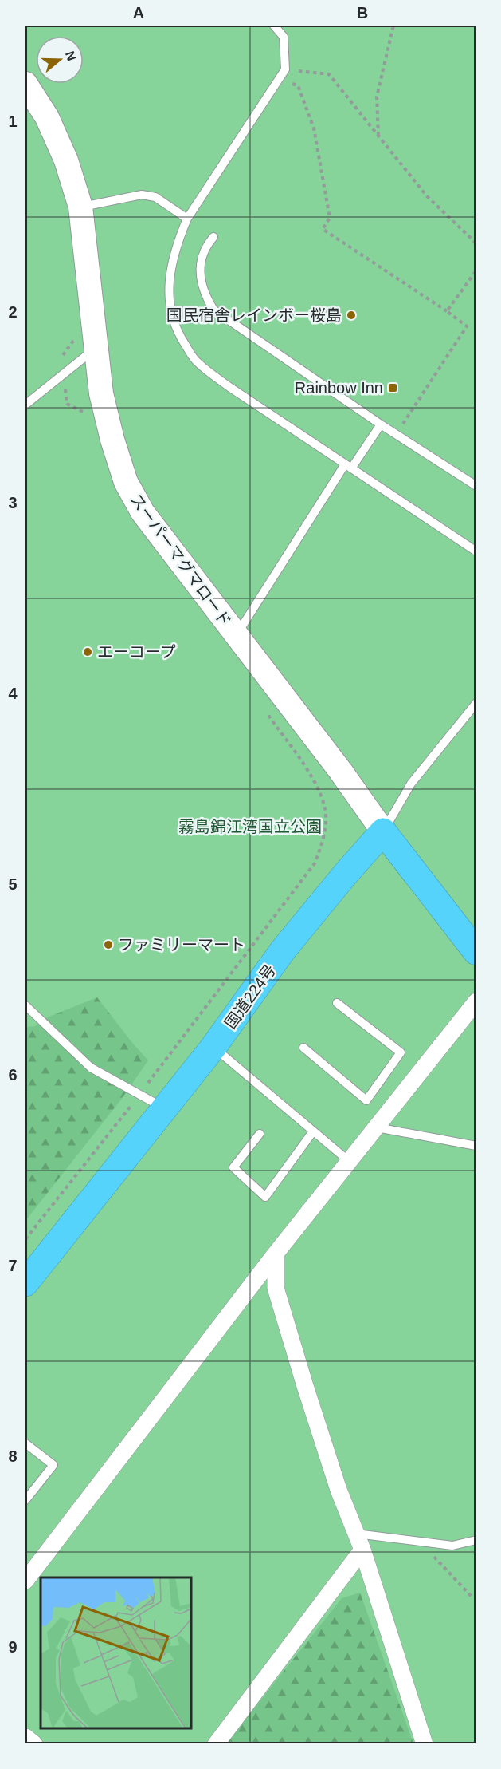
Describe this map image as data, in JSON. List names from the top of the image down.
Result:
{
  "streets": {
    "highway": ["国道224号"],
    "street": ["スーパーマグマロード"]
  },
  "crossings": [
    ["スーパーマグマロード", "国道224号"]
  ],
  "parks": ["霧島錦江湾国立公園"],
  "places": {
    "other": ["国民宿舎レインボー桜島", "エーコープ", "ファミリーマート"],
    "transit": ["Rainbow Inn"]
  },
  "north": "right",
  "grid": {
    "columns": ["A", "B"],
    "rows": [
      "1",
      "2",
      "3",
      "4",
      "5",
      "6",
      "7",
      "8",
      "9"
    ]
  }
}
